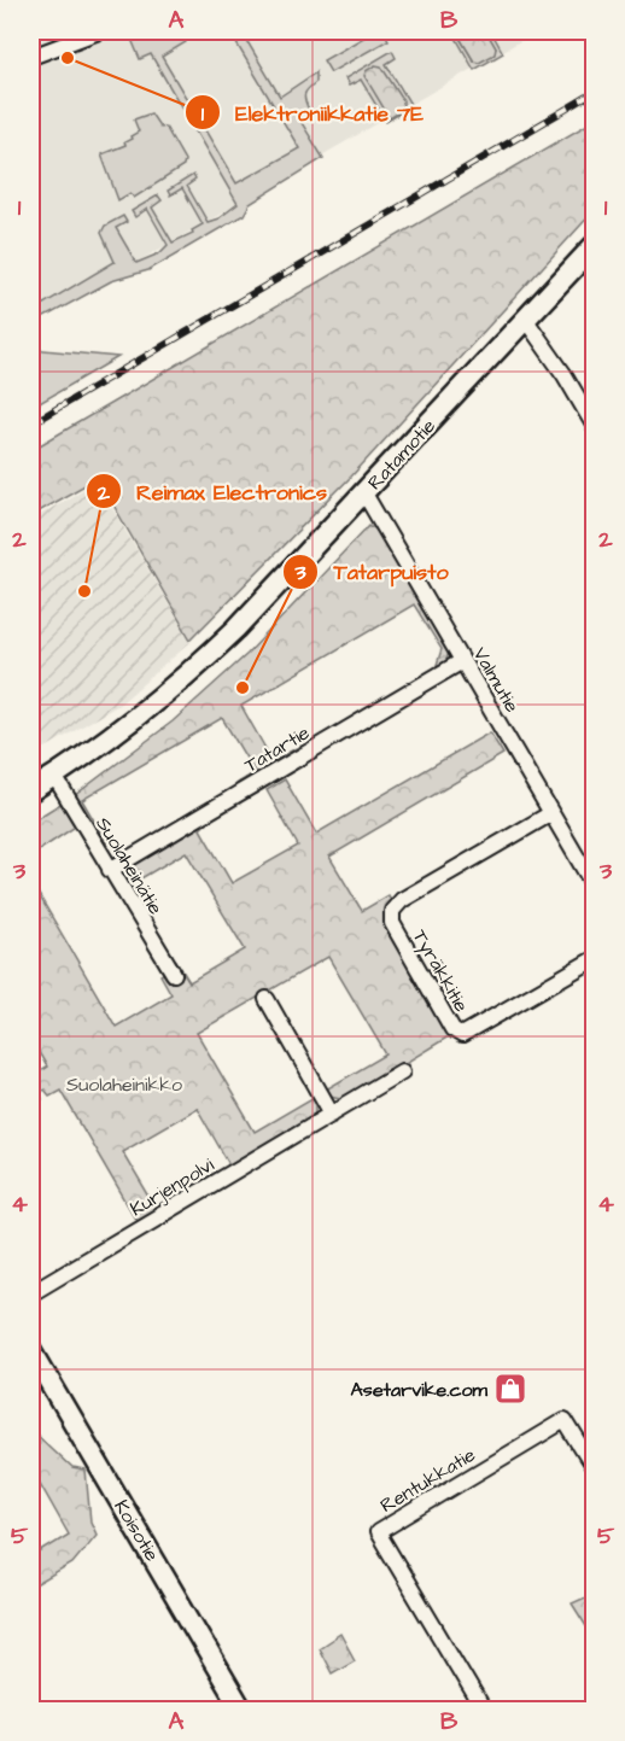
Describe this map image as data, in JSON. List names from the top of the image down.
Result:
{
  "streets": {
    "street": [
      "Ratamotie",
      "Valmutie",
      "Tatartie",
      "Suolaheinätie",
      "Tyräkkitie",
      "Kurjenpolvi",
      "Rentukkatie",
      "Koisotie"
    ]
  },
  "crossings": [
    ["Ratamotie", "Valmutie"],
    ["Ratamotie", "Suolaheinätie"],
    ["Valmutie", "Tatartie"],
    ["Valmutie", "Tyräkkitie"],
    ["Tatartie", "Suolaheinätie"]
  ],
  "parks": ["Suolaheinikko"],
  "places": {
    "other": ["Elektroniikkatie 7E", "Reimax Electronics", "Tatarpuisto"],
    "shop": ["Asetarvike.com"]
  },
  "grid": {
    "columns": ["A", "B"],
    "rows": [
      "1",
      "2",
      "3",
      "4",
      "5"
    ]
  }
}
